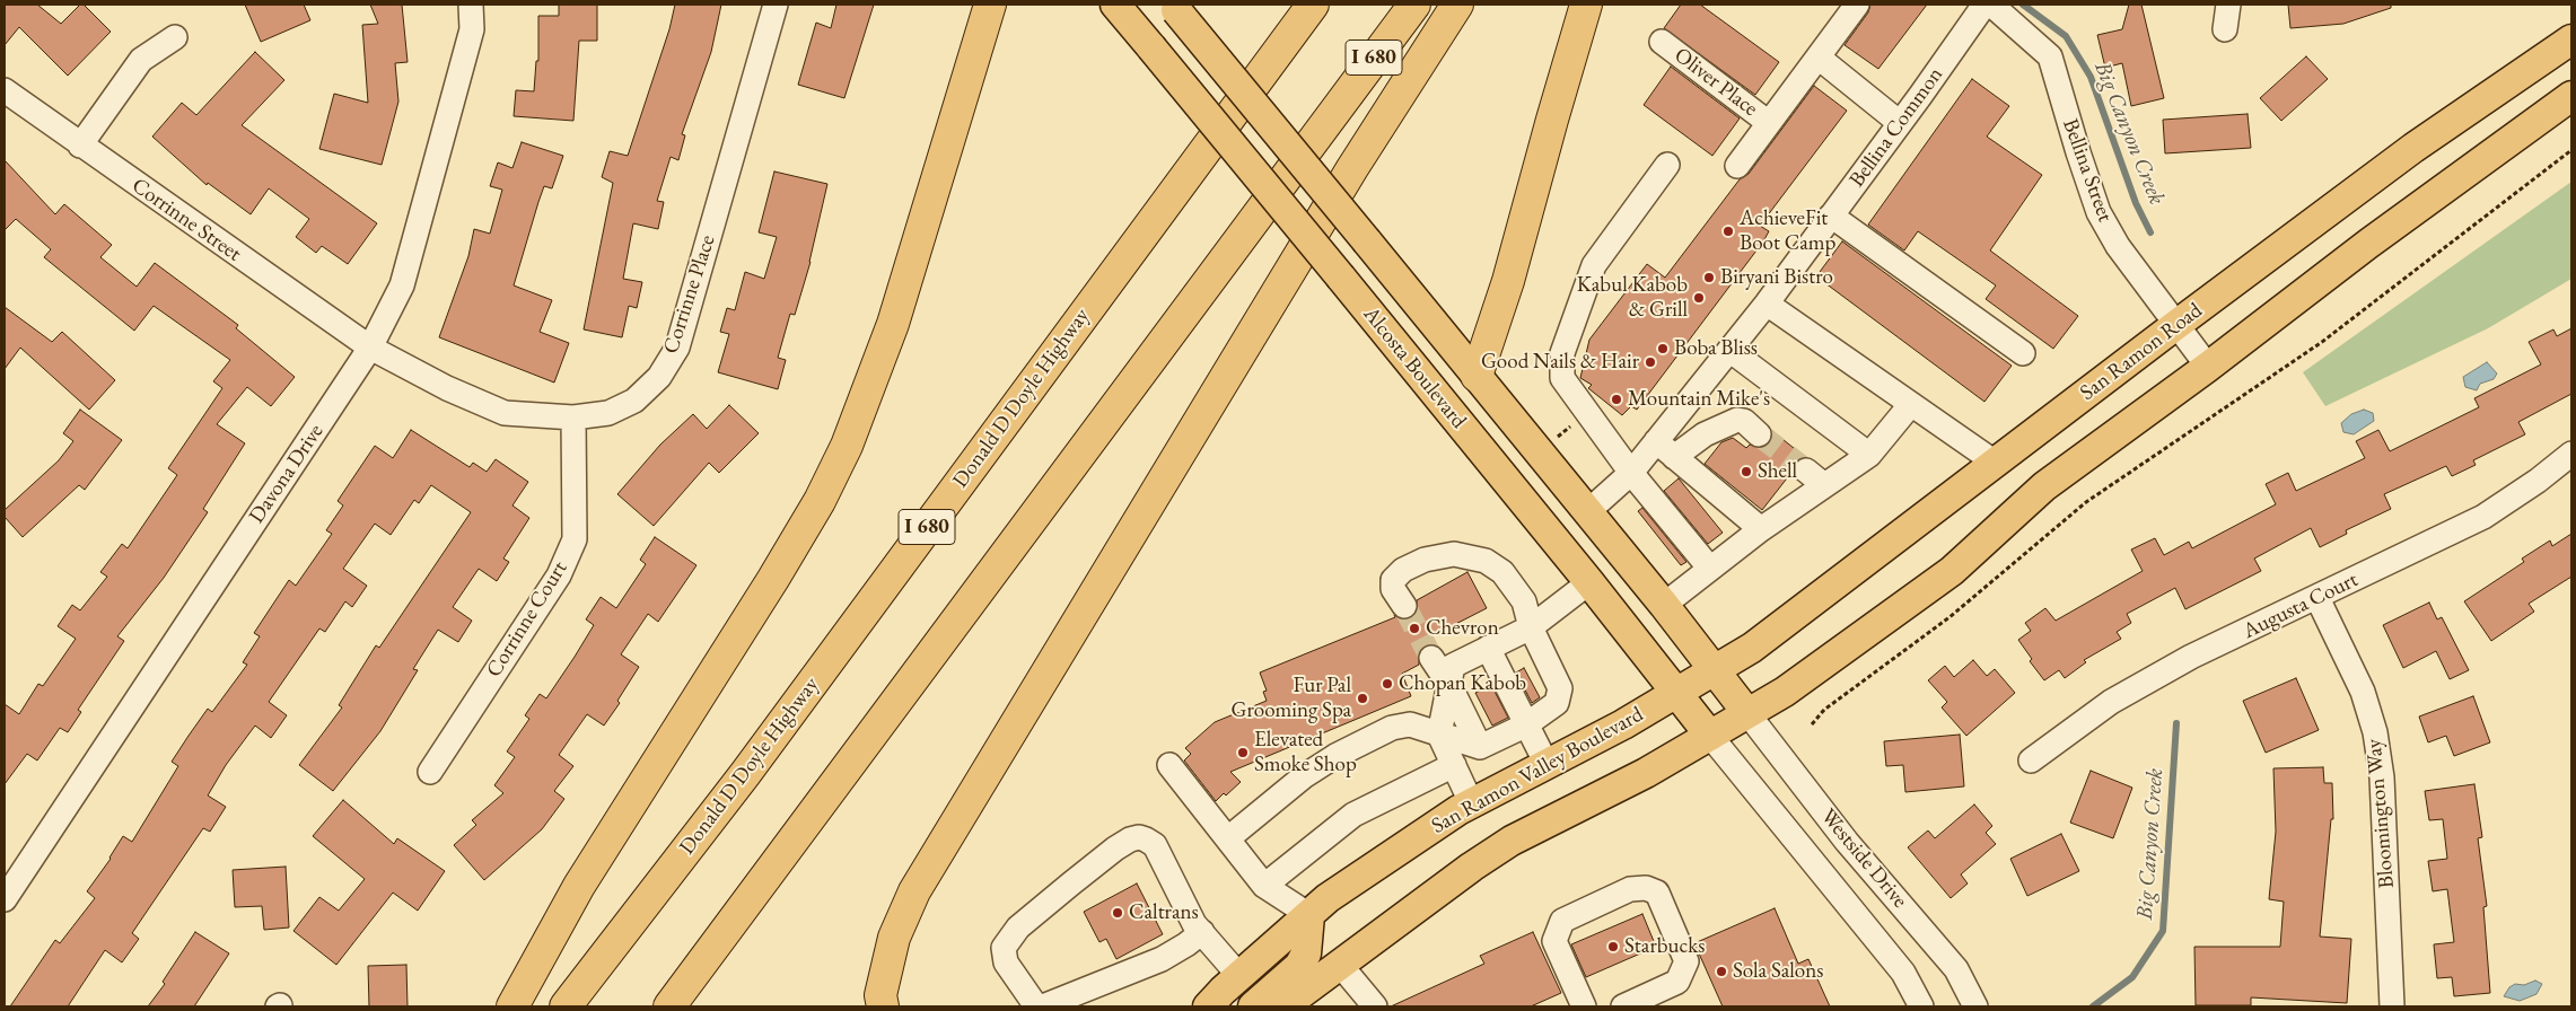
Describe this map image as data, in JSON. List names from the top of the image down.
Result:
{
  "streets": {
    "highway": ["I 680", "Donald D Doyle Highway"],
    "main road": ["San Ramon Road", "Alcosta Boulevard", "San Ramon Valley Boulevard"],
    "street": [
      "Oliver Place",
      "Bellina Common",
      "Bellina Street",
      "Corrinne Street",
      "Corrinne Place",
      "Davona Drive",
      "Augusta Court",
      "Corrinne Court",
      "Bloomington Way",
      "Westside Drive"
    ]
  },
  "crossings": [
    ["Bellina Street", "San Ramon Road"],
    ["Corrinne Street", "Corrinne Place"],
    ["Corrinne Street", "Davona Drive"],
    ["Corrinne Place", "Davona Drive"],
    ["Corrinne Place", "Corrinne Court"],
    ["San Ramon Road", "Alcosta Boulevard"],
    ["San Ramon Road", "San Ramon Valley Boulevard"],
    ["Alcosta Boulevard", "San Ramon Valley Boulevard"],
    ["Alcosta Boulevard", "Westside Drive"],
    ["Augusta Court", "Bloomington Way"]
  ],
  "water": ["Big Canyon Creek"],
  "places": [
    "AchieveFit Boot Camp",
    "Biryani Bistro",
    "Kabul Kabob & Grill",
    "Boba Bliss",
    "Good Nails & Hair",
    "Mountain Mike's",
    "Shell",
    "Chevron",
    "Chopan Kabob",
    "Fur Pal Grooming Spa",
    "Elevated Smoke Shop",
    "Caltrans",
    "Starbucks",
    "Sola Salons"
  ]
}
